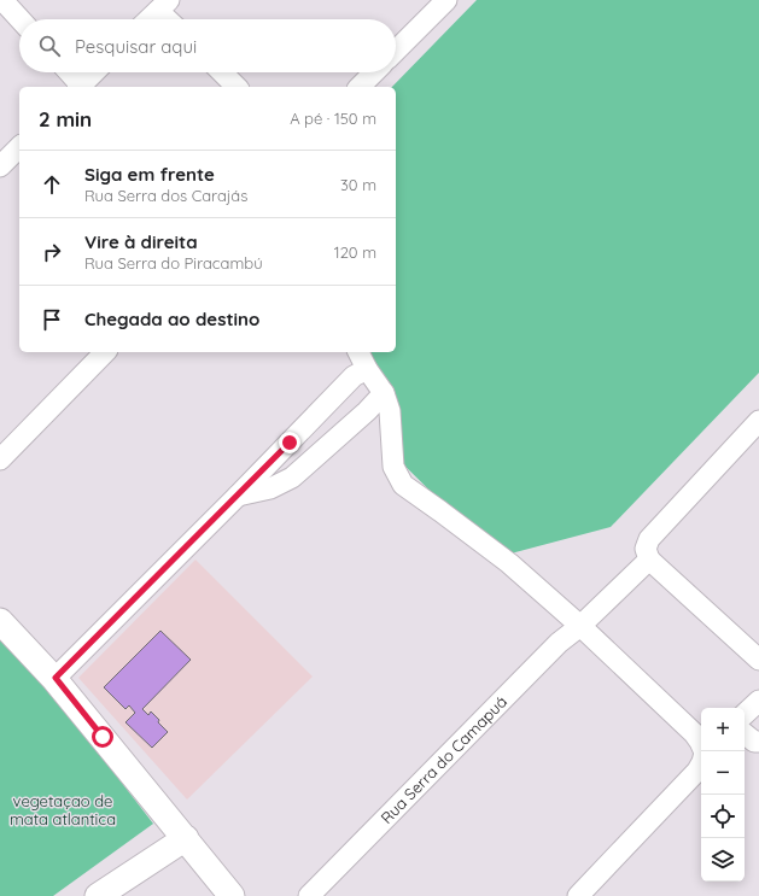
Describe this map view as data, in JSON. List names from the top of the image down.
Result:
{
  "streets": {
    "street": ["Rua Serra do Camapuá"]
  },
  "parks": ["vegetaçao de mata atlantica"],
  "page": {
    "search": "Pesquisar aqui",
    "heading": ["2 min", "A pé · 150 m"],
    "list": [
      ["Siga em frente", "Rua Serra dos Carajás", "30 m"],
      ["Vire à direita", "Rua Serra do Piracambú", "120 m"],
      "Chegada ao destino"
    ],
    "map_buttons": ["+", "−"]
  }
}
